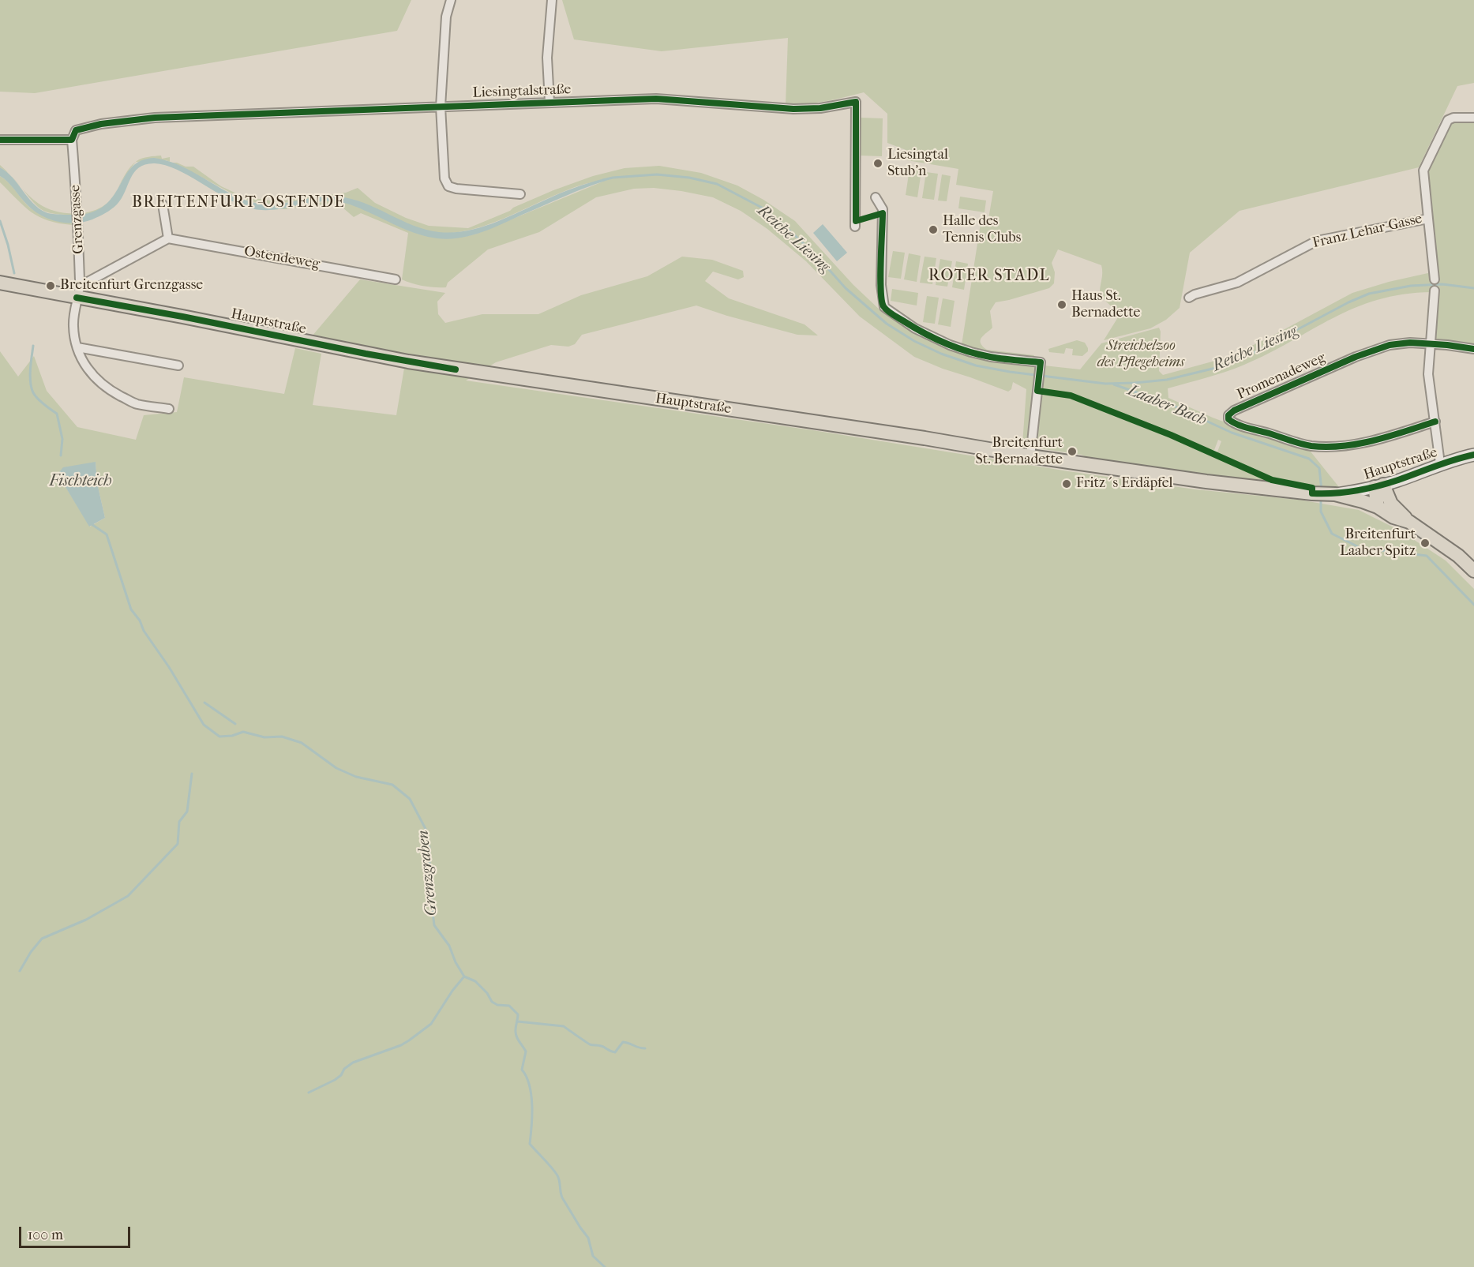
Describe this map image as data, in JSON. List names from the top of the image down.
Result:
{
  "streets": {
    "main road": ["Hauptstraße"],
    "street": [
      "Liesingtalstraße",
      "Grenzgasse",
      "Franz Lehar-Gasse",
      "Ostendeweg",
      "Promenadeweg"
    ]
  },
  "crossings": [
    ["Liesingtalstraße", "Grenzgasse"],
    ["Grenzgasse", "Hauptstraße"]
  ],
  "districts": ["BREITENFURT-OSTENDE", "ROTER STADL"],
  "water": [
    "Reiche Liesing",
    "Laaber Bach",
    "Fischteich",
    "Grenzgraben"
  ],
  "parks": ["Streichelzoo des Pflegeheims"],
  "places": [
    "Liesingtal Stub'n",
    "Halle des Tennis Clubs",
    "Breitenfurt Grenzgasse",
    "Haus St. Bernadette",
    "Breitenfurt St. Bernadette",
    "Fritz´s Erdäpfel",
    "Breitenfurt Laaber Spitz"
  ],
  "scale_bar": "100 m"
}
